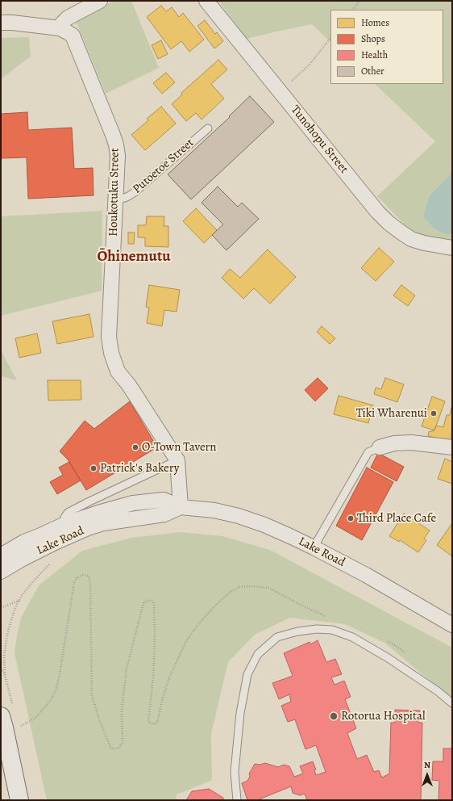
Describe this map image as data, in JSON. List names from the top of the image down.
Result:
{
  "streets": {
    "street": ["Tunohopu Street", "Houkotuku Street", "Lake Road"],
    "lane": ["Putoetoe Street"]
  },
  "crossings": [
    ["Putoetoe Street", "Houkotuku Street"],
    ["Houkotuku Street", "Lake Road"]
  ],
  "districts": ["Ōhinemutu"],
  "places": [
    "Tiki Wharenui",
    "O-Town Tavern",
    "Patrick's Bakery",
    "Third Place Cafe",
    "Rotorua Hospital"
  ],
  "legend": [
    "Homes",
    "Shops",
    "Health",
    "Other"
  ],
  "north": "top"
}
